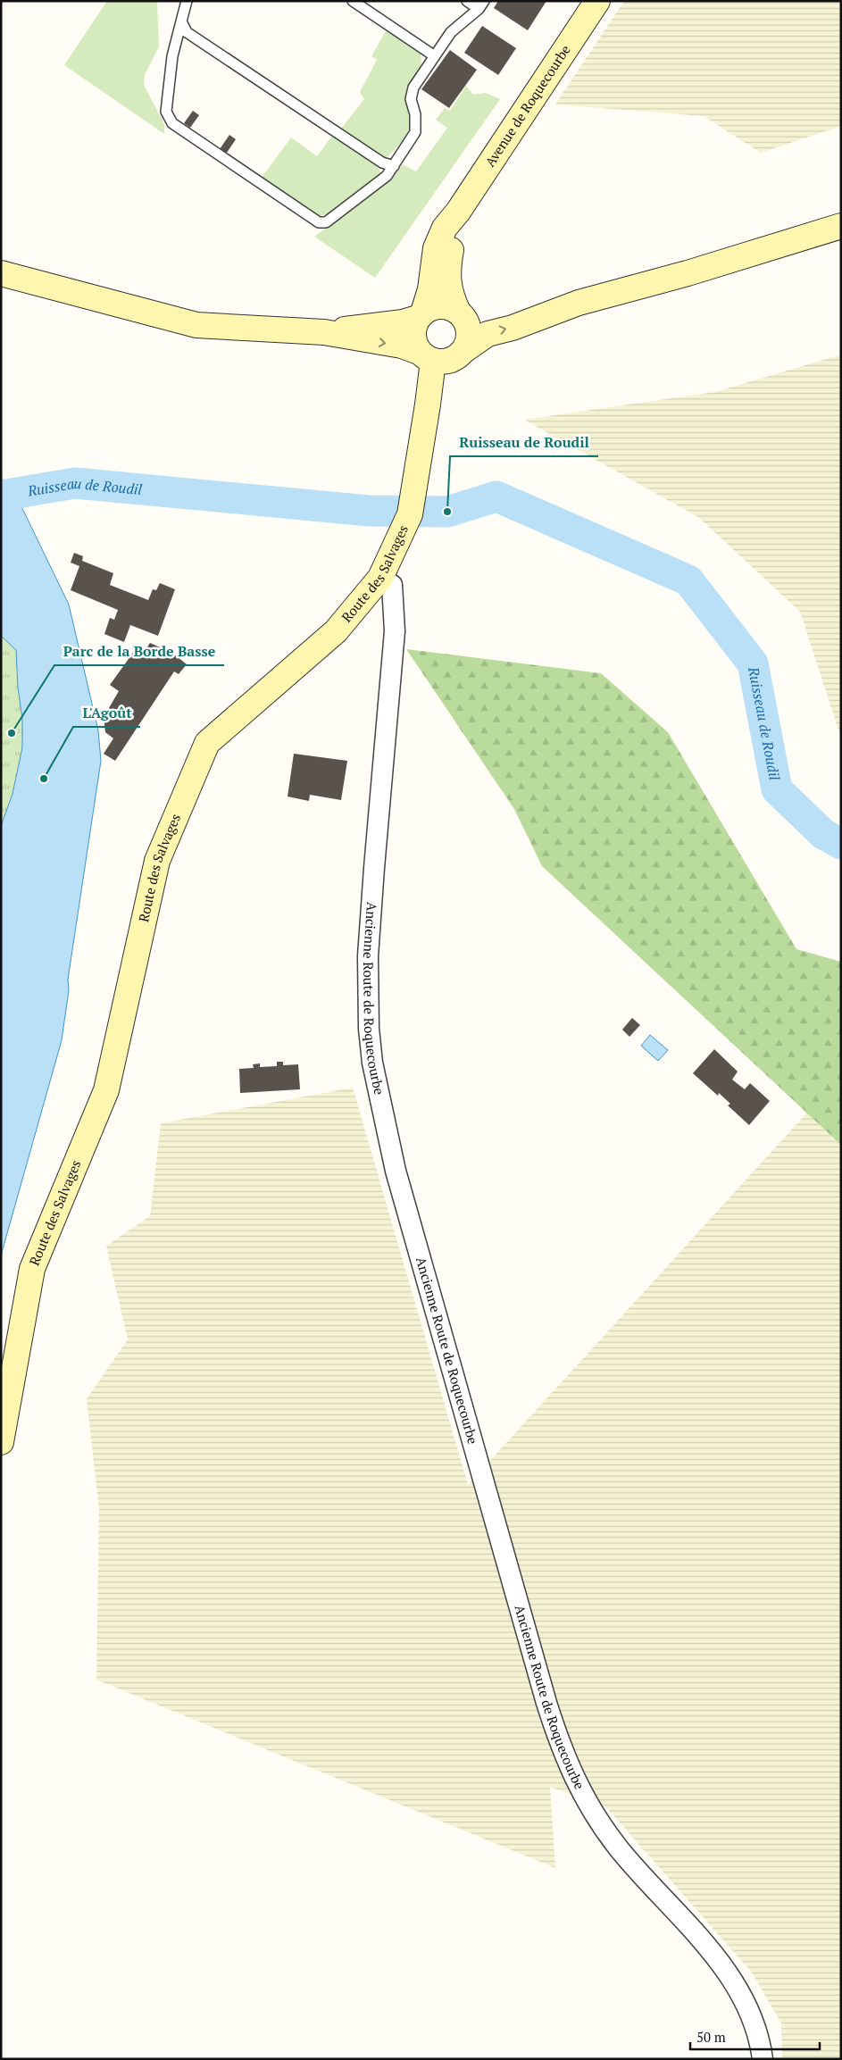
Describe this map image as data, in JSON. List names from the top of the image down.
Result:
{
  "streets": {
    "main road": ["Avenue de Roquecourbe", "Route des Salvages"],
    "street": ["Ancienne Route de Roquecourbe"]
  },
  "crossings": [
    ["Avenue de Roquecourbe", "Route des Salvages"],
    ["Route des Salvages", "Ancienne Route de Roquecourbe"]
  ],
  "water": ["Ruisseau de Roudil"],
  "places": ["Ruisseau de Roudil", "Parc de la Borde Basse", "L'Agoût"],
  "scale_bar": "50 m"
}
